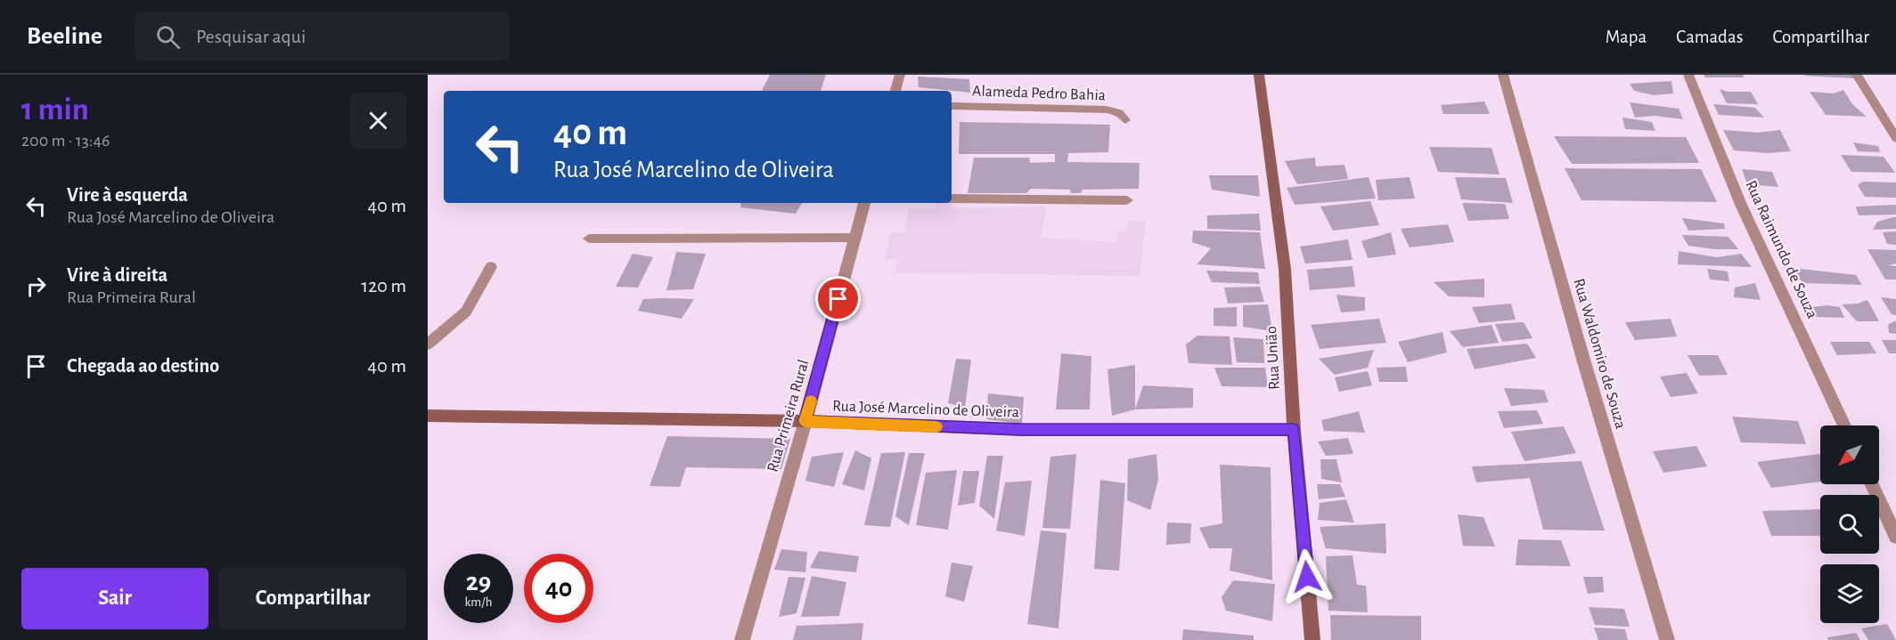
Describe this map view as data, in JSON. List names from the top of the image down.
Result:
{
  "streets": {
    "street": [
      "Alameda Pedro Bahia",
      "Rua Raimundo de Souza",
      "Rua Waldomiro de Souza",
      "Rua União",
      "Rua José Marcelino de Oliveira",
      "Rua Primeira Rural"
    ]
  },
  "crossings": [
    ["Rua União", "Rua José Marcelino de Oliveira"],
    ["Rua José Marcelino de Oliveira", "Rua Primeira Rural"]
  ],
  "north": "bottom left",
  "page": {
    "header": "Beeline",
    "search": "Pesquisar aqui",
    "nav": ["Mapa", "Camadas", "Compartilhar"],
    "heading": ["1 min", "200 m · 13:46"],
    "turn": ["40 m", "Rua José Marcelino de Oliveira"],
    "list": [
      {
        "name": "Vire à esquerda",
        "note": "Rua José Marcelino de Oliveira",
        "value": "40 m"
      },
      {
        "name": "Vire à direita",
        "note": "Rua Primeira Rural",
        "value": "120 m"
      },
      {
        "name": "Chegada ao destino",
        "value": "40 m"
      }
    ],
    "speed": "29 km/h",
    "limit": "40",
    "buttons": ["Sair", "Compartilhar"]
  }
}
